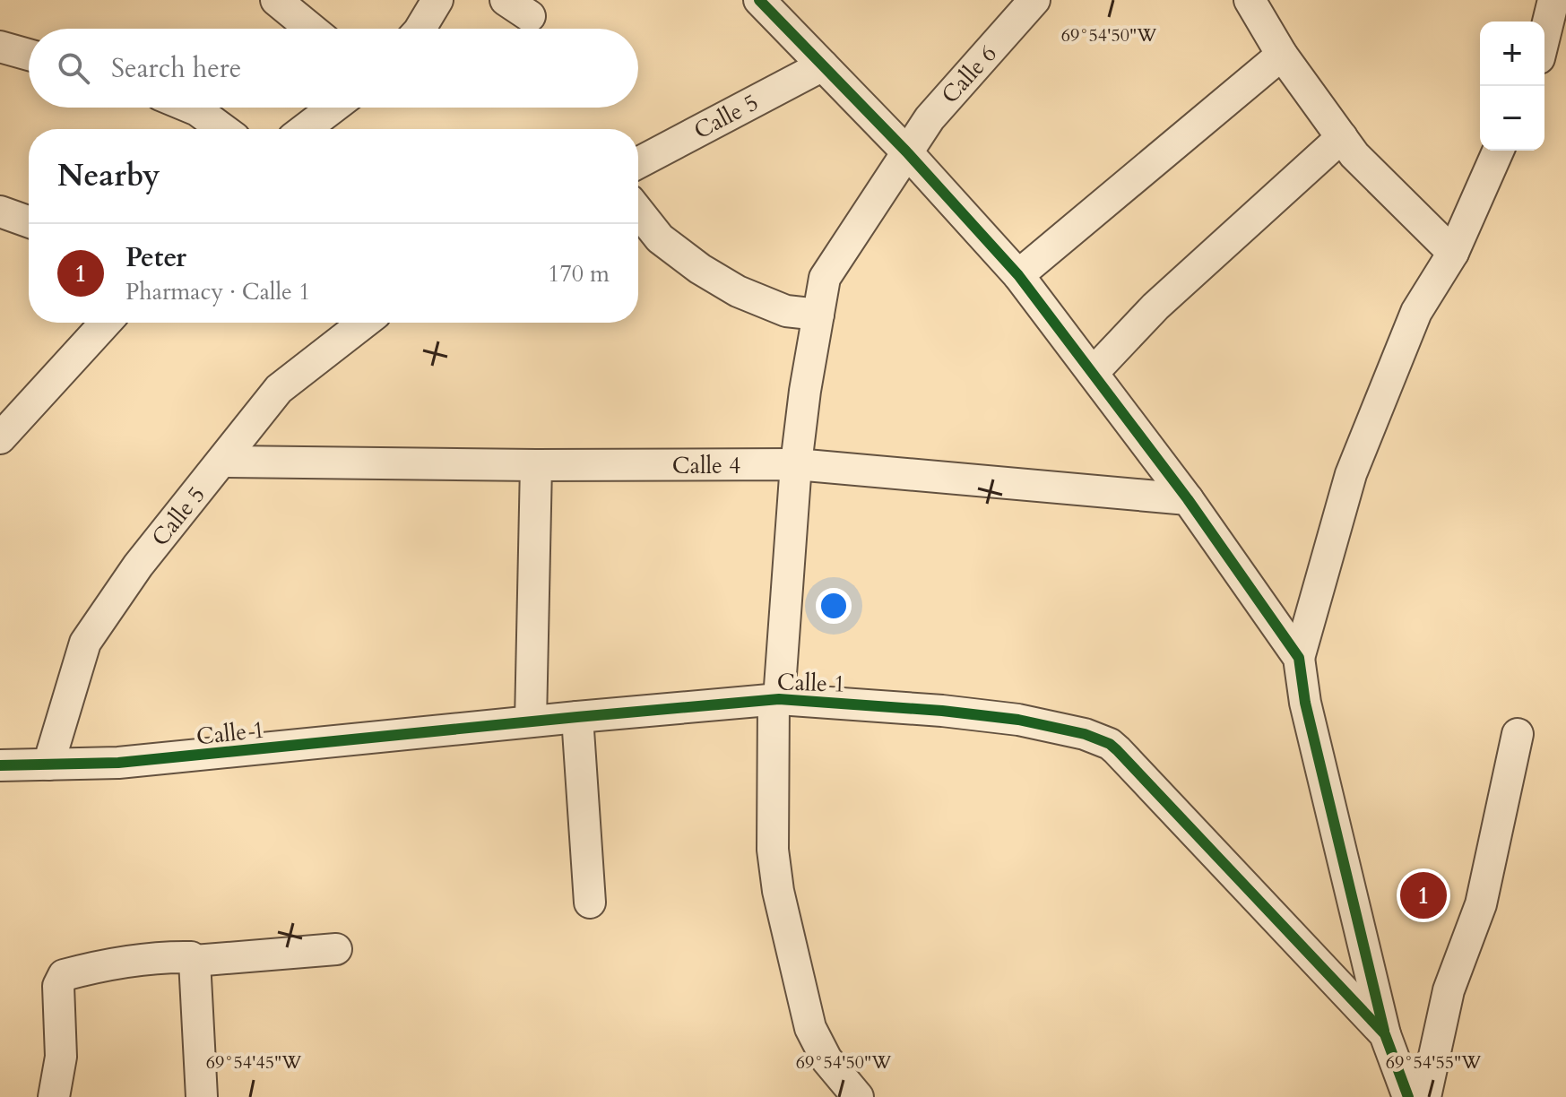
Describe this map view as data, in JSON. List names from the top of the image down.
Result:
{
  "streets": {
    "street": [
      "Calle 6",
      "Calle 5",
      "Calle 4",
      "Calle 1"
    ]
  },
  "crossings": [
    ["Calle 6", "Calle 4"],
    ["Calle 6", "Calle 1"],
    ["Calle 5", "Calle 4"],
    ["Calle 5", "Calle 1"]
  ],
  "page": {
    "map_buttons": ["+", "−"],
    "search": "Search here",
    "heading": "Nearby",
    "list": [
      {
        "mark": "1",
        "name": "Peter",
        "note": "Pharmacy · Calle 1",
        "value": "170 m"
      }
    ],
    "pins": "1"
  },
  "coordinates": ["69°54'50\"W", "69°54'45\"W", "69°54'55\"W"]
}
